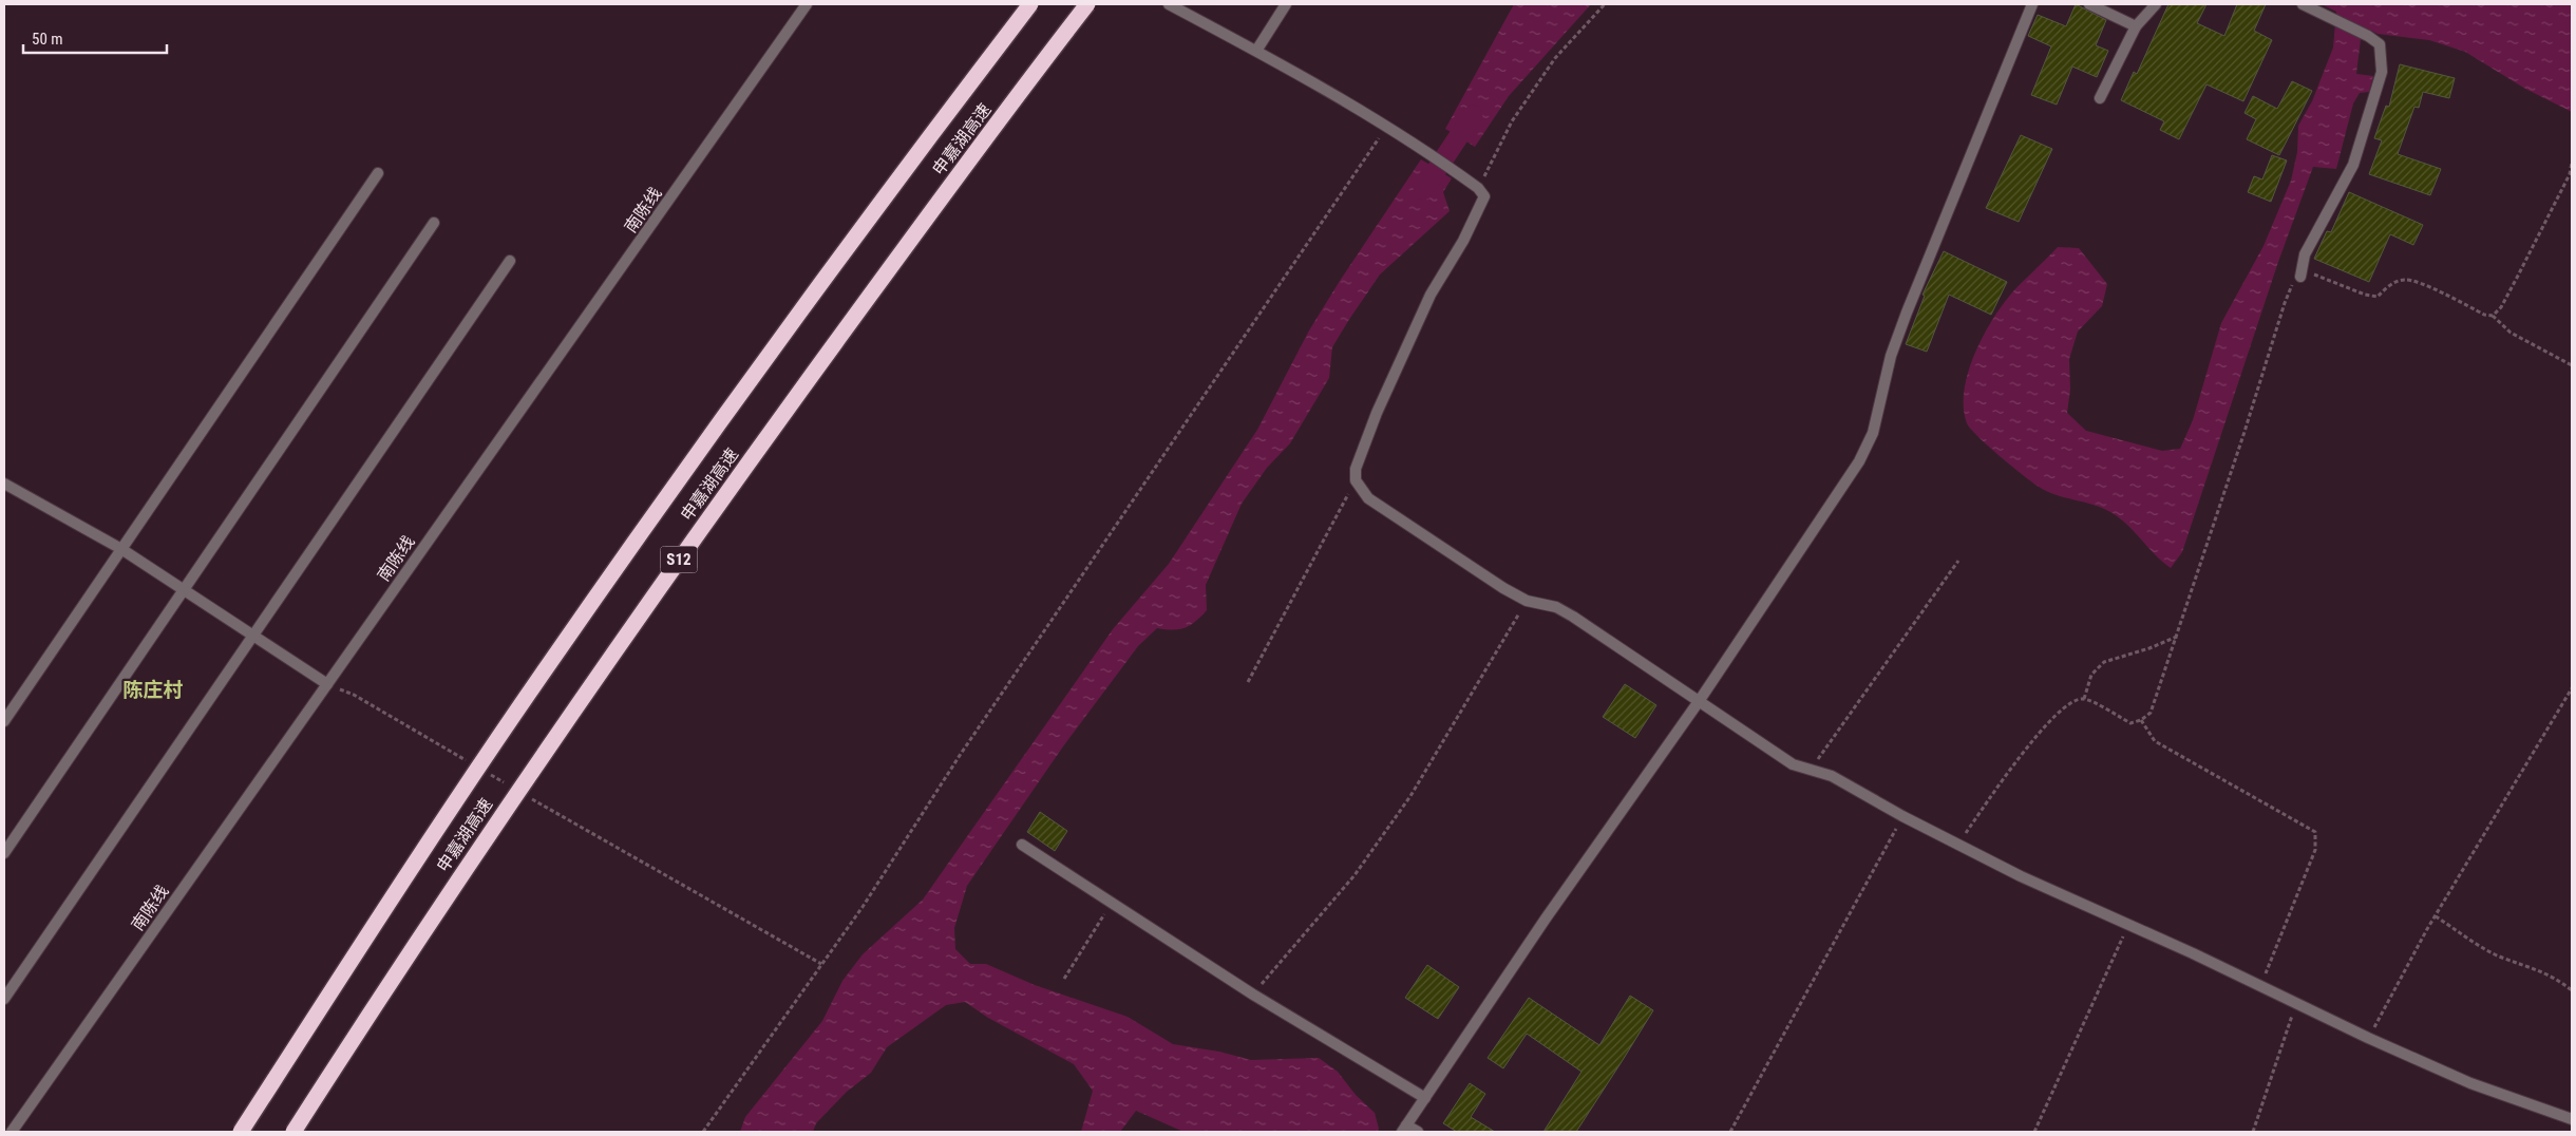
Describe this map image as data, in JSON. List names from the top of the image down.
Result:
{
  "streets": {
    "highway": ["申嘉湖高速", "S12"],
    "street": ["南陈线"]
  },
  "districts": ["陈庄村"],
  "scale_bar": "50 m"
}
